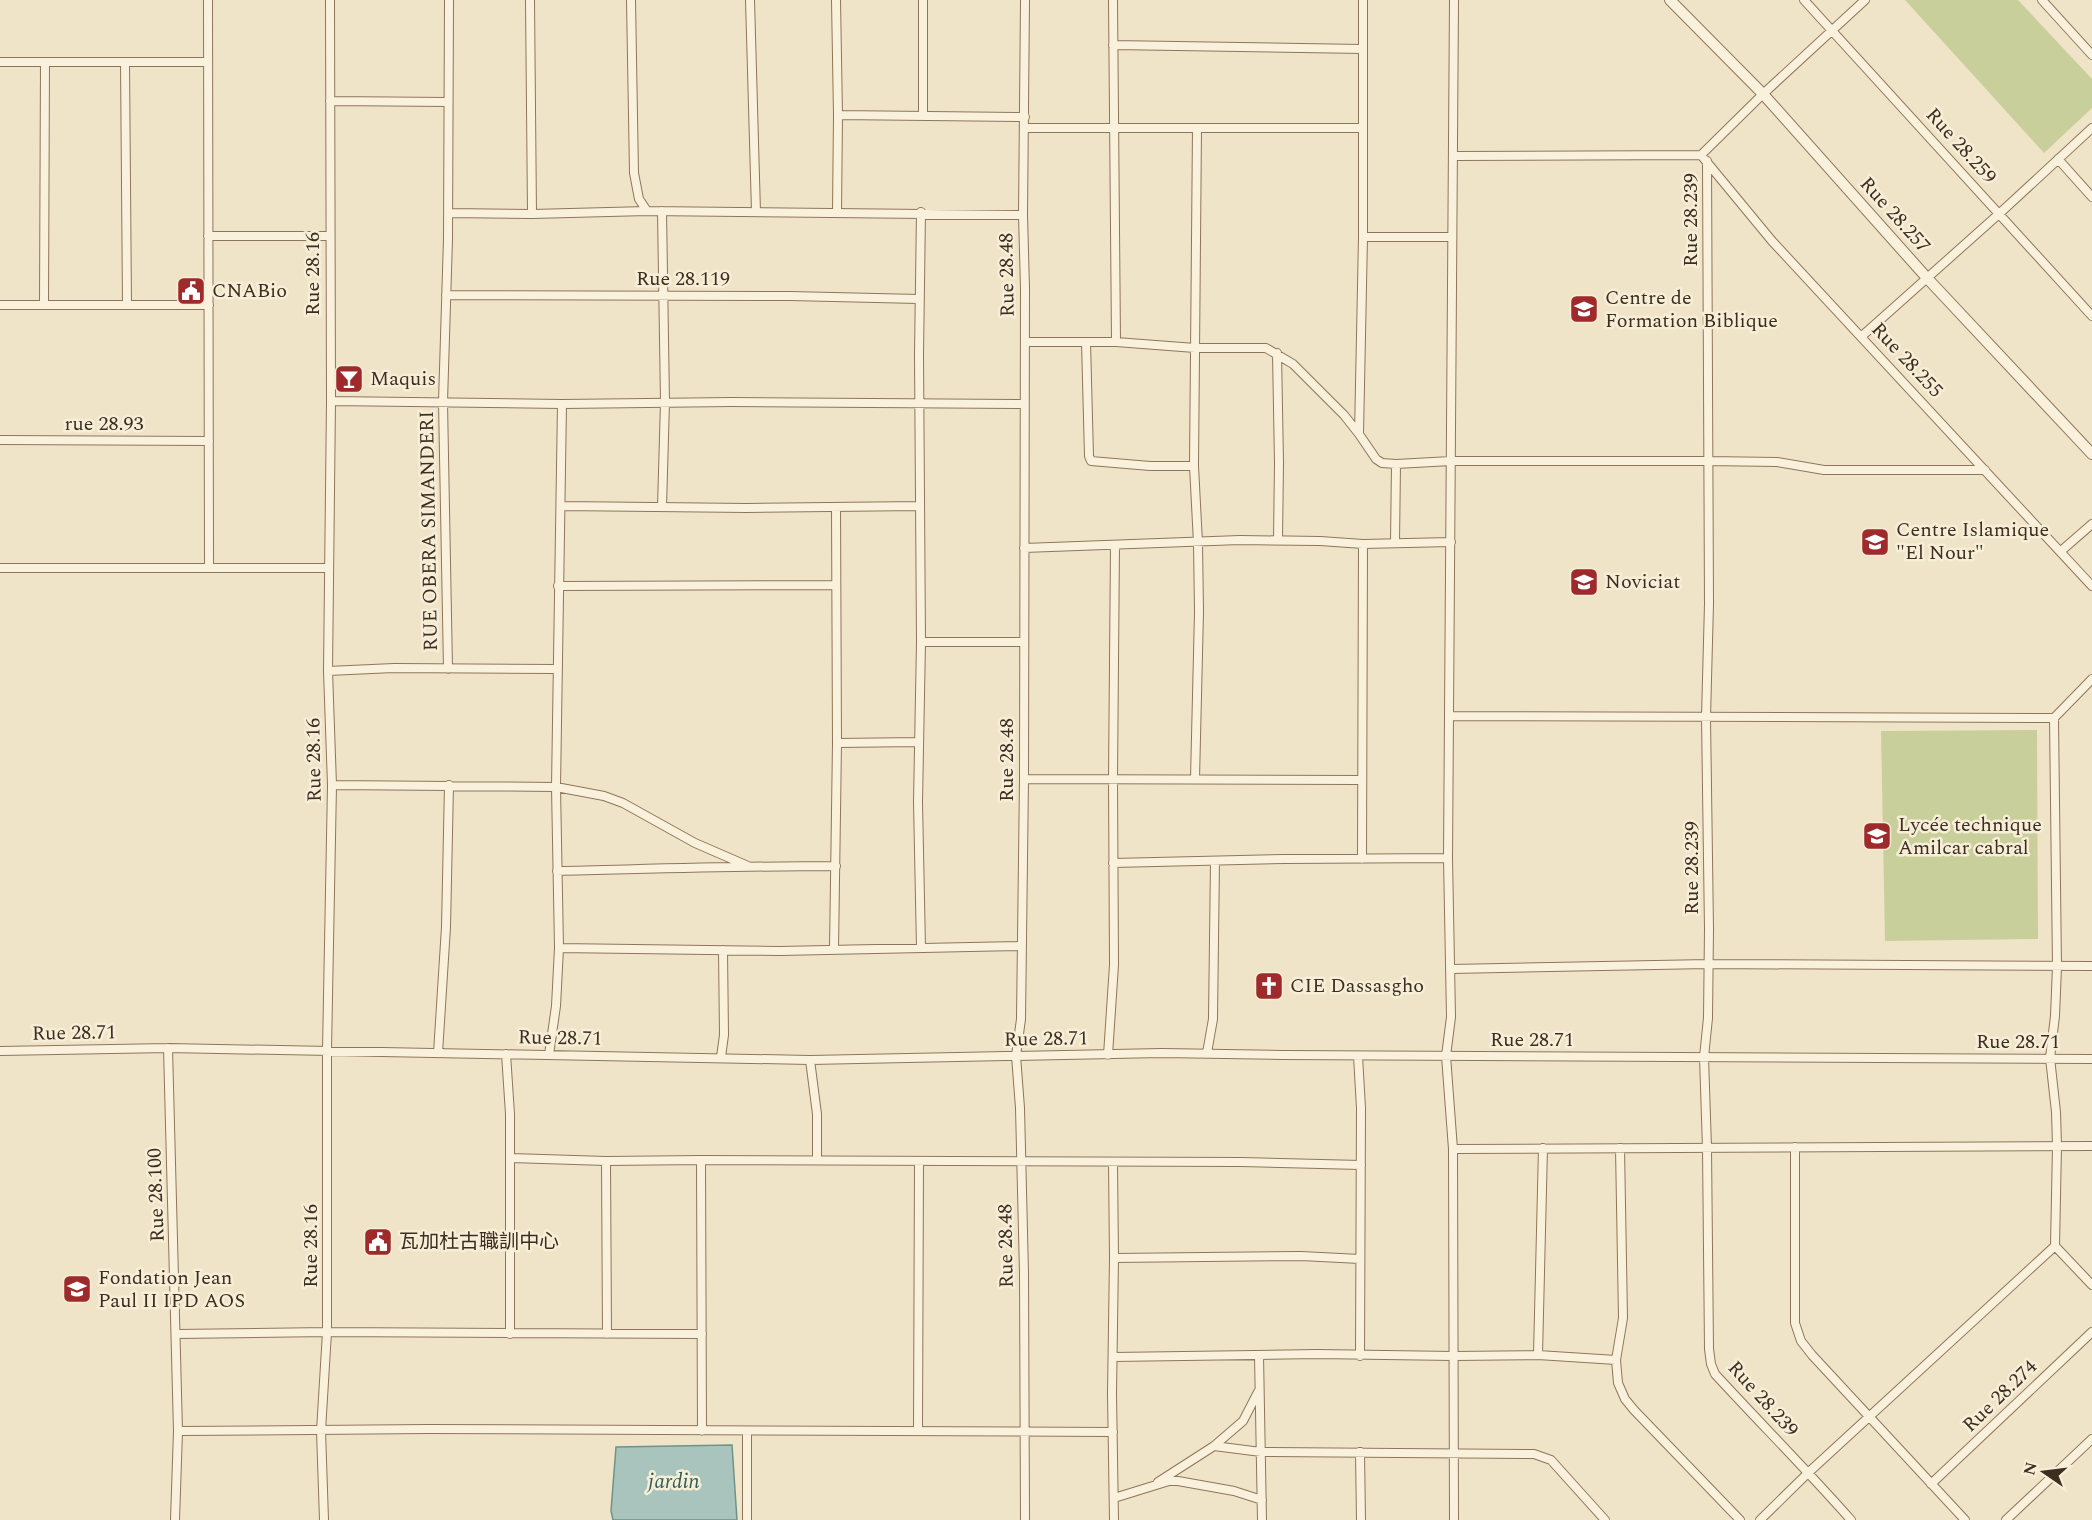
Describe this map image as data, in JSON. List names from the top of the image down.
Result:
{
  "streets": {
    "street": [
      "Rue 28.259",
      "Rue 28.257",
      "Rue 28.239",
      "Rue 28.16",
      "Rue 28.48",
      "Rue 28.119",
      "Rue 28.255",
      "rue 28.93",
      "RUE OBERA SIMANDERI",
      "Rue 28.71",
      "Rue 28.100",
      "Rue 28.274"
    ]
  },
  "crossings": [
    ["Rue 28.239", "Rue 28.255"],
    ["Rue 28.239", "Rue 28.71"],
    ["Rue 28.16", "Rue 28.71"],
    ["Rue 28.48", "Rue 28.71"],
    ["Rue 28.119", "RUE OBERA SIMANDERI"],
    ["Rue 28.71", "Rue 28.100"]
  ],
  "water": ["jardin"],
  "places": {
    "public building": ["CNABio", "瓦加杜古職訓中心"],
    "school or university": [
      "Centre de Formation Biblique",
      "Centre Islamique \"El Nour\"",
      "Noviciat",
      "Lycée technique Amilcar cabral",
      "Fondation Jean Paul II IPD AOS"
    ],
    "bar": ["Maquis"],
    "church": ["CIE Dassasgho"]
  },
  "north": "left"
}
